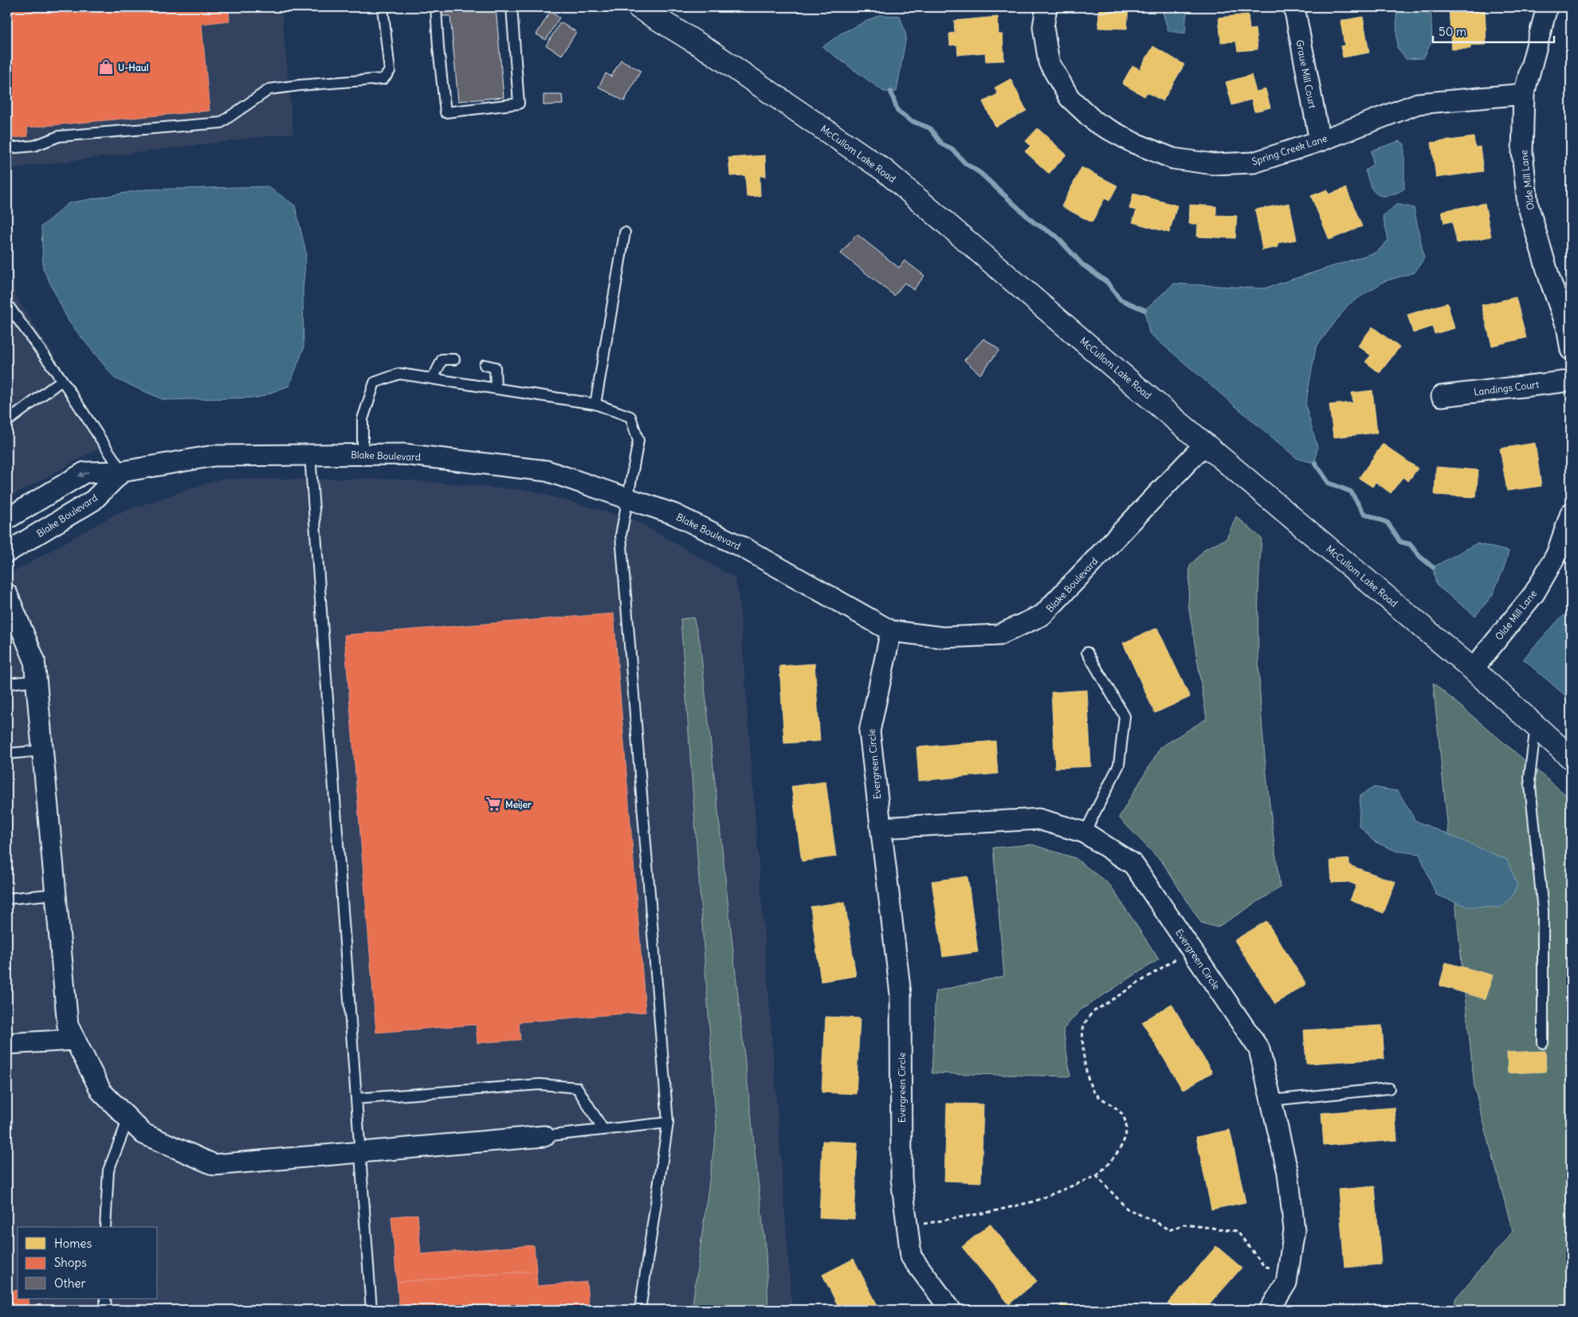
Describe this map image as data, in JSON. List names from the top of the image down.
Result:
{
  "streets": {
    "street": [
      "Graue Mill Court",
      "Spring Creek Lane",
      "McCullom Lake Road",
      "Olde Mill Lane",
      "Landings Court",
      "Blake Boulevard",
      "Evergreen Circle"
    ]
  },
  "crossings": [
    ["Graue Mill Court", "Spring Creek Lane"],
    ["Spring Creek Lane", "Olde Mill Lane"],
    ["McCullom Lake Road", "Olde Mill Lane"],
    ["McCullom Lake Road", "Blake Boulevard"],
    ["Blake Boulevard", "Evergreen Circle"]
  ],
  "places": {
    "shop": ["U-Haul"],
    "supermarket": ["Meijer"]
  },
  "legend": ["Homes", "Shops", "Other"],
  "scale_bar": "50 m"
}
